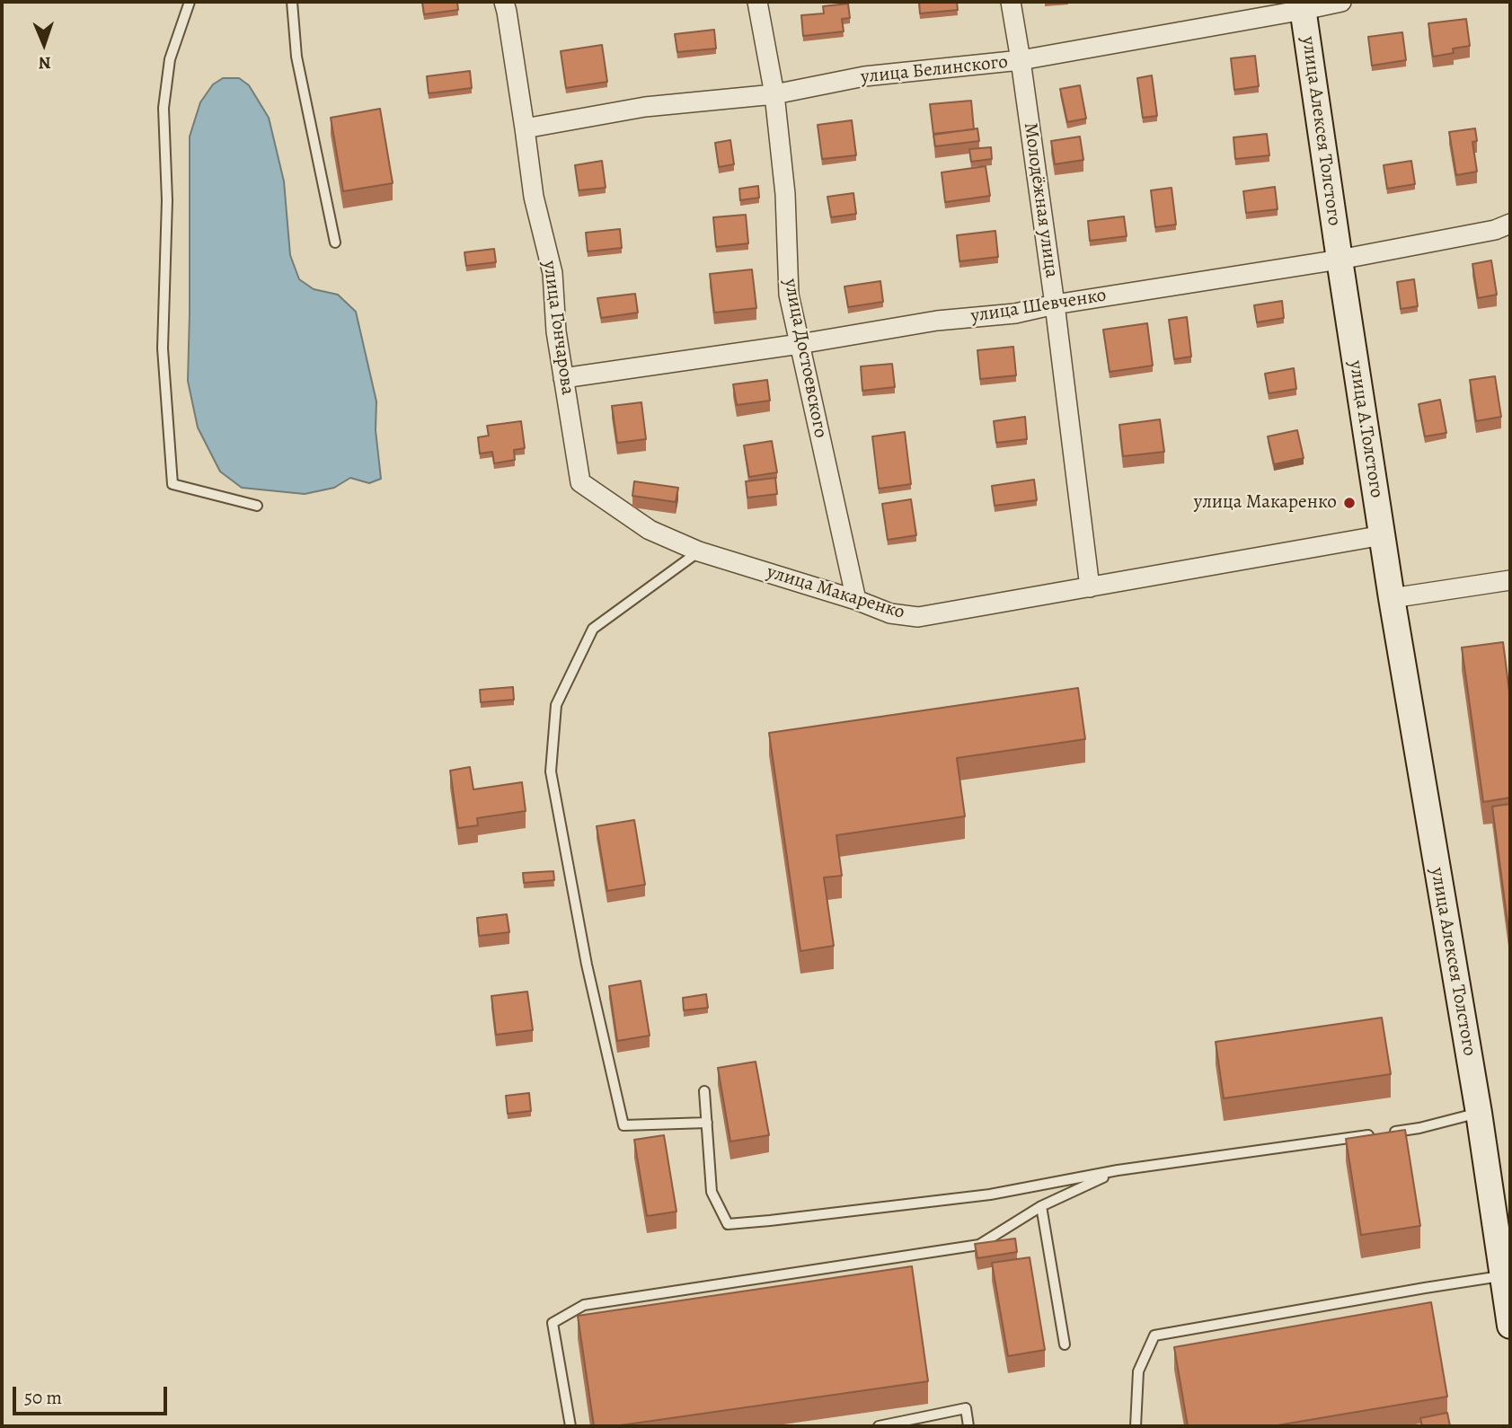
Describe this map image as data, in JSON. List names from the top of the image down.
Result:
{
  "streets": {
    "street": [
      "улица Белинского",
      "улица Алексея Толстого",
      "Молодёжная улица",
      "улица Шевченко",
      "улица Гончарова",
      "улица Достоевского",
      "улица А.Толстого",
      "улица Макаренко"
    ]
  },
  "crossings": [
    ["улица Белинского", "улица Алексея Толстого"],
    ["улица Белинского", "Молодёжная улица"],
    ["улица Белинского", "улица Гончарова"],
    ["улица Белинского", "улица Достоевского"],
    ["улица Алексея Толстого", "улица Шевченко"],
    ["улица Алексея Толстого", "улица А.Толстого"],
    ["Молодёжная улица", "улица Шевченко"],
    ["Молодёжная улица", "улица Макаренко"],
    ["улица Шевченко", "улица Гончарова"],
    ["улица Шевченко", "улица Достоевского"],
    ["улица Шевченко", "улица А.Толстого"],
    ["улица Гончарова", "улица Макаренко"],
    ["улица Достоевского", "улица Макаренко"],
    ["улица А.Толстого", "улица Макаренко"]
  ],
  "places": ["улица Макаренко"],
  "scale_bar": "50 m",
  "north": "bottom"
}
